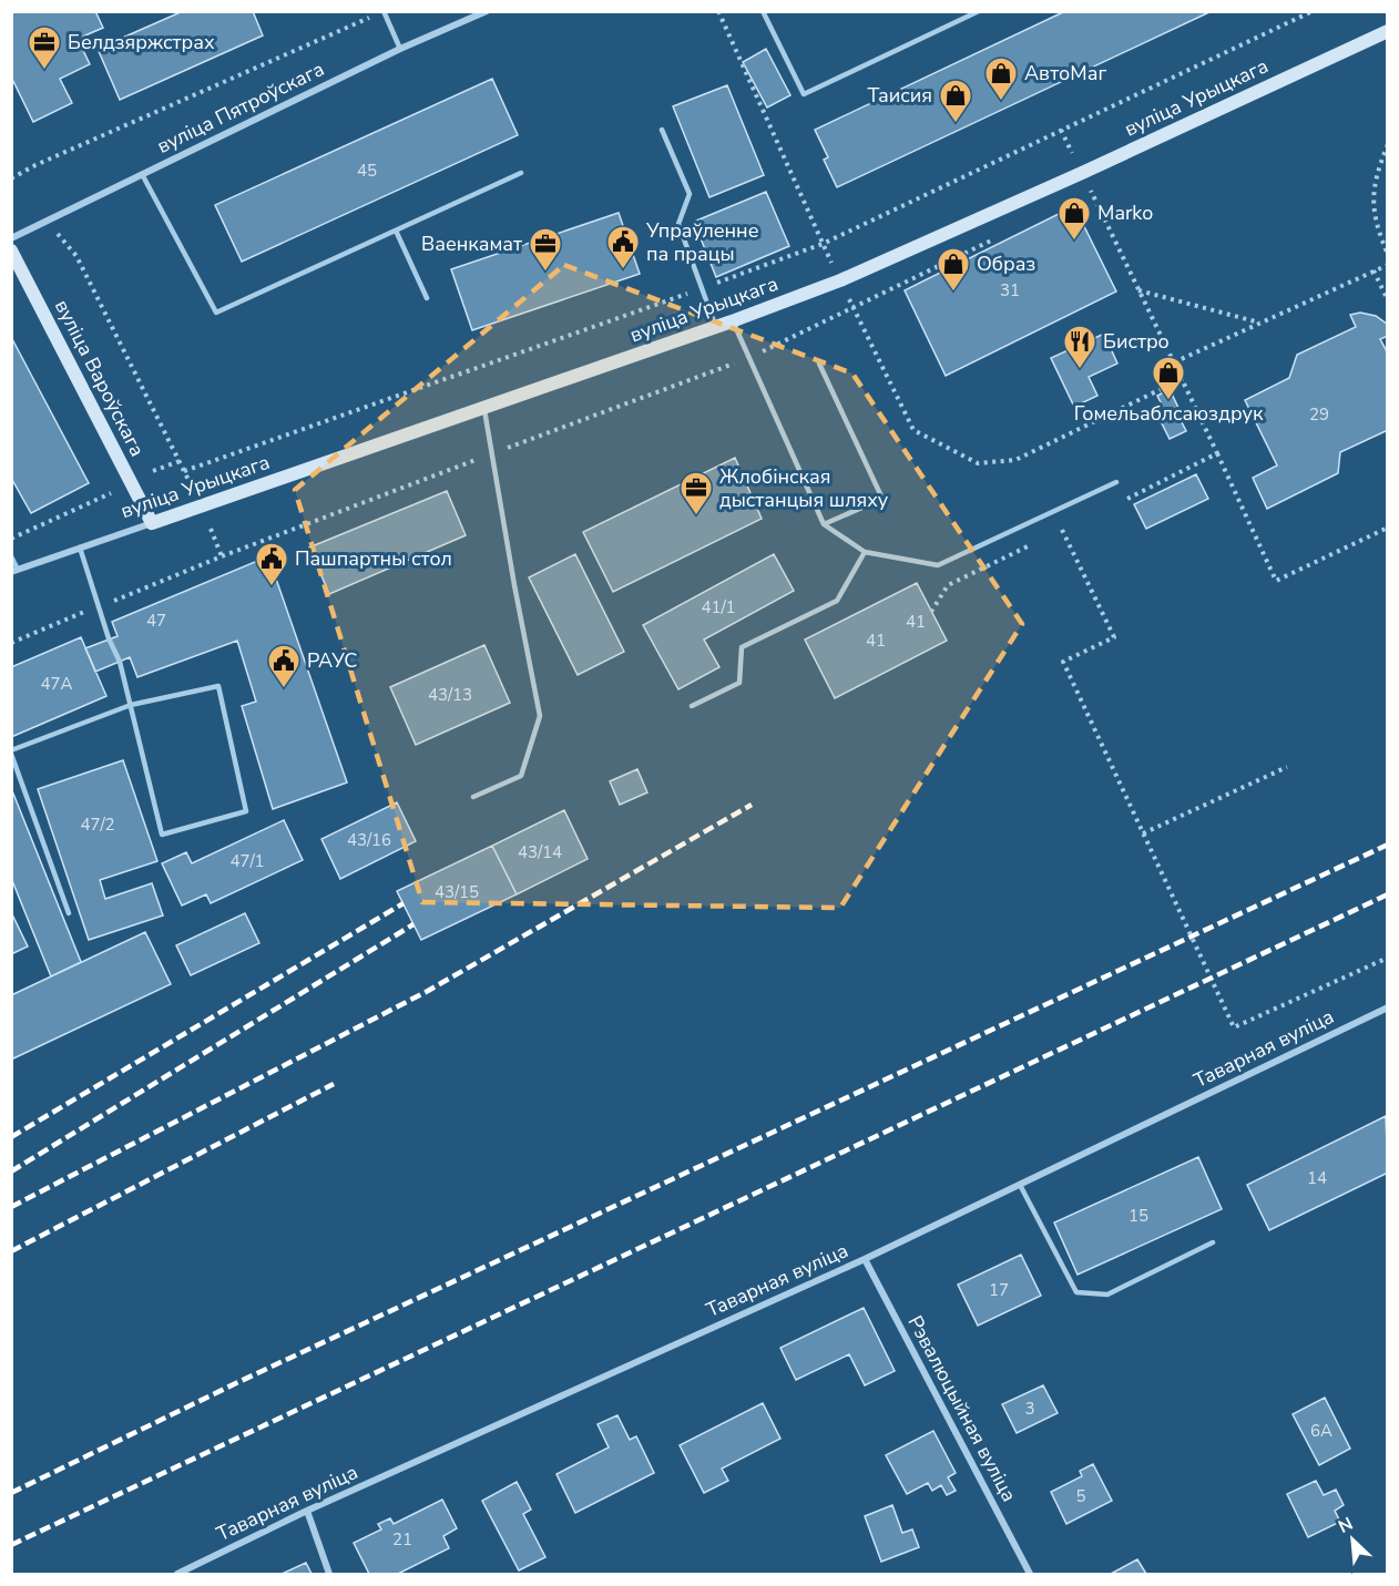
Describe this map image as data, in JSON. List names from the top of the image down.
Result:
{
  "streets": {
    "main road": ["вуліца Урыцкага", "вуліца Вароўскага"],
    "street": ["вуліца Пятроўскага", "Таварная вуліца", "Рэвалюцыйная вуліца"]
  },
  "crossings": [
    ["вуліца Урыцкага", "вуліца Вароўскага"],
    ["Таварная вуліца", "Рэвалюцыйная вуліца"]
  ],
  "places": {
    "office": ["Белдзяржстрах", "Ваенкамат", "Жлобінская дыстанцыя шляху"],
    "shop": [
      "АвтоМаг",
      "Таисия",
      "Marko",
      "Образ",
      "Гомельаблсаюздрук"
    ],
    "public building": ["Упраўленне па працы", "Пашпартны стол", "РАУС"],
    "restaurant": ["Бистро"]
  },
  "house_numbers": [
    "45",
    "31",
    "29",
    "41/1",
    "47",
    "41",
    "41",
    "47А",
    "43/13",
    "47/2",
    "43/16",
    "43/14",
    "47/1",
    "43/15",
    "14",
    "15",
    "17",
    "3",
    "6А",
    "5",
    "21"
  ],
  "north": "top left"
}
